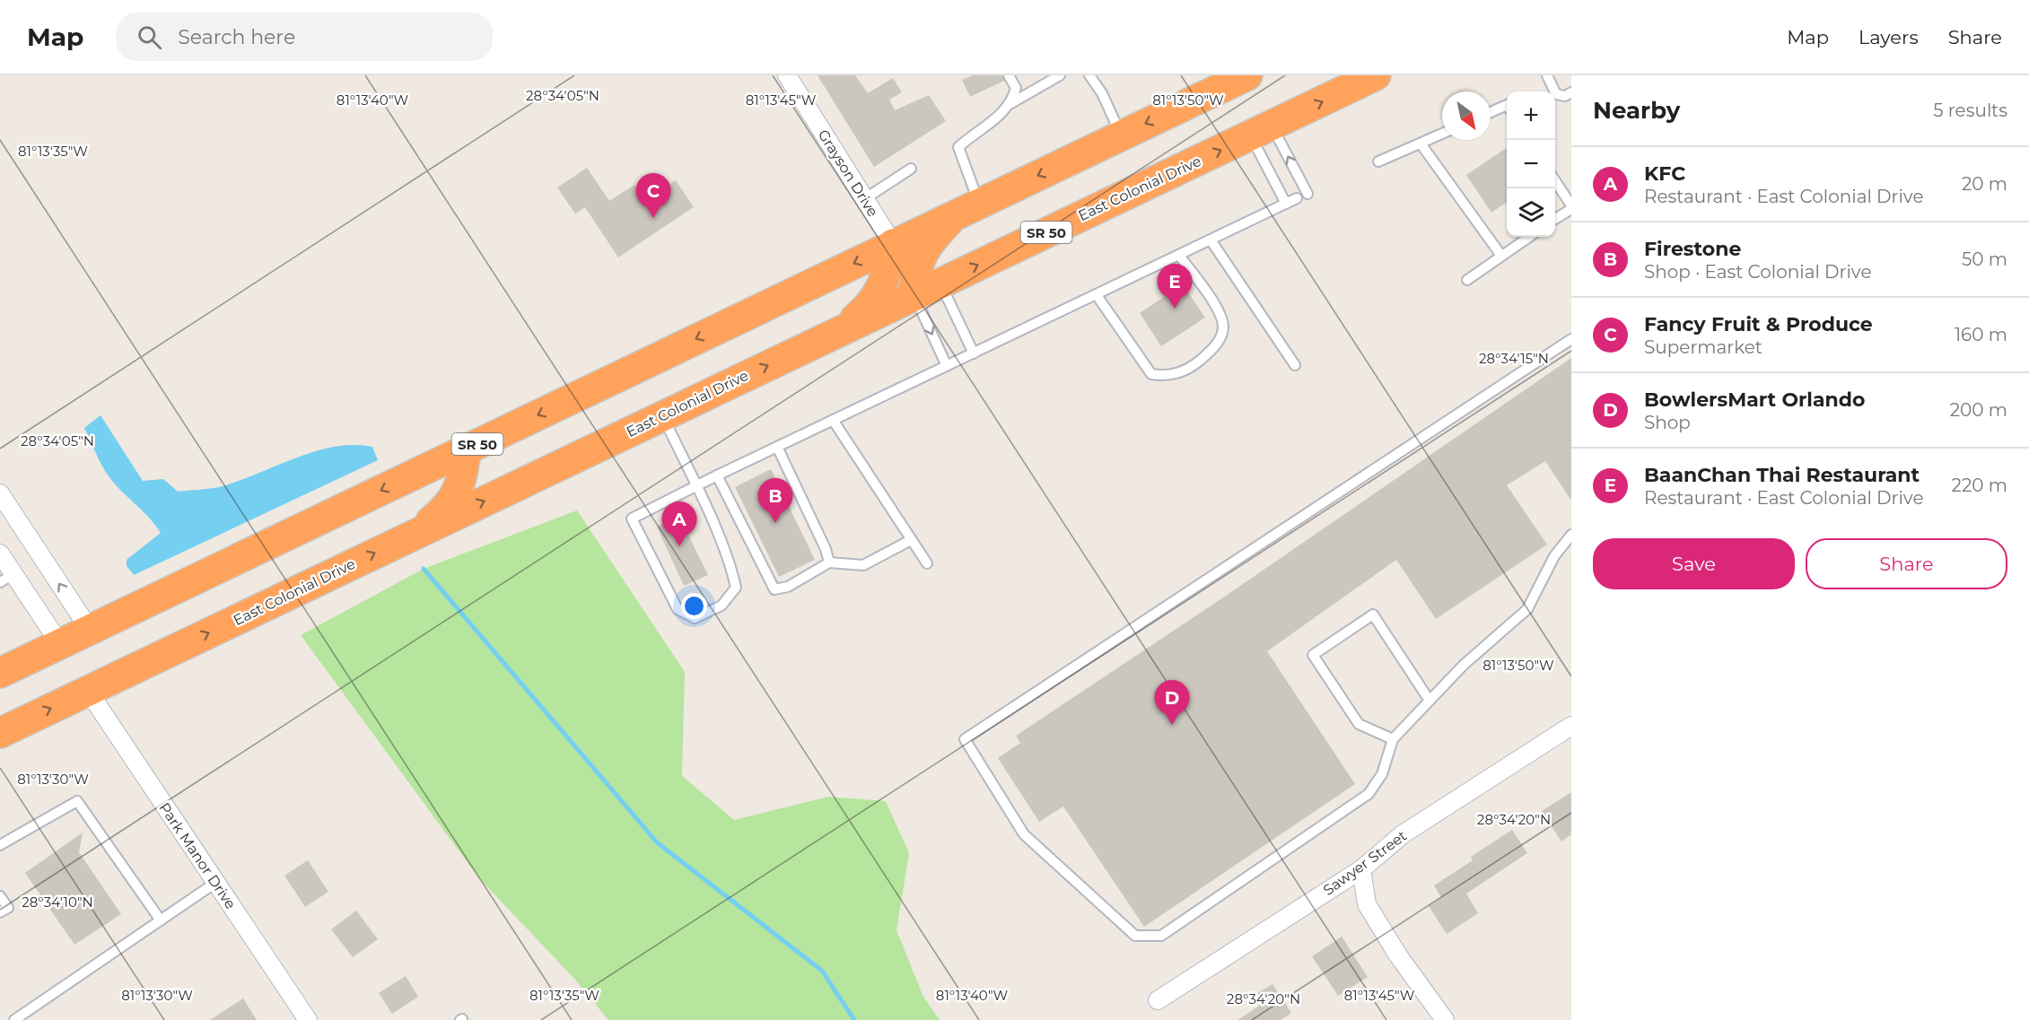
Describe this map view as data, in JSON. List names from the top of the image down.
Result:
{
  "streets": {
    "highway": ["East Colonial Drive", "SR 50"],
    "street": ["Grayson Drive", "Park Manor Drive", "Sawyer Street"]
  },
  "crossings": [
    ["Grayson Drive", "SR 50"],
    ["East Colonial Drive", "Park Manor Drive"]
  ],
  "north": "bottom right",
  "page": {
    "header": "Map",
    "search": "Search here",
    "nav": ["Map", "Layers", "Share"],
    "heading": ["Nearby", "5 results"],
    "map_buttons": ["+", "−"],
    "list": [
      {
        "mark": "A",
        "name": "KFC",
        "note": "Restaurant · East Colonial Drive",
        "value": "20 m"
      },
      {
        "mark": "B",
        "name": "Firestone",
        "note": "Shop · East Colonial Drive",
        "value": "50 m"
      },
      {
        "mark": "C",
        "name": "Fancy Fruit & Produce",
        "note": "Supermarket",
        "value": "160 m"
      },
      {
        "mark": "D",
        "name": "BowlersMart Orlando",
        "note": "Shop",
        "value": "200 m"
      },
      {
        "mark": "E",
        "name": "BaanChan Thai Restaurant",
        "note": "Restaurant · East Colonial Drive",
        "value": "220 m"
      }
    ],
    "pins": [
      "C",
      "E",
      "B",
      "A",
      "D"
    ],
    "buttons": ["Save", "Share"]
  },
  "coordinates": [
    "28°34'05\"N",
    "81°13'40\"W",
    "81°13'45\"W",
    "81°13'50\"W",
    "81°13'35\"W",
    "28°34'15\"N",
    "81°13'30\"W",
    "28°34'20\"N",
    "28°34'10\"N"
  ]
}
